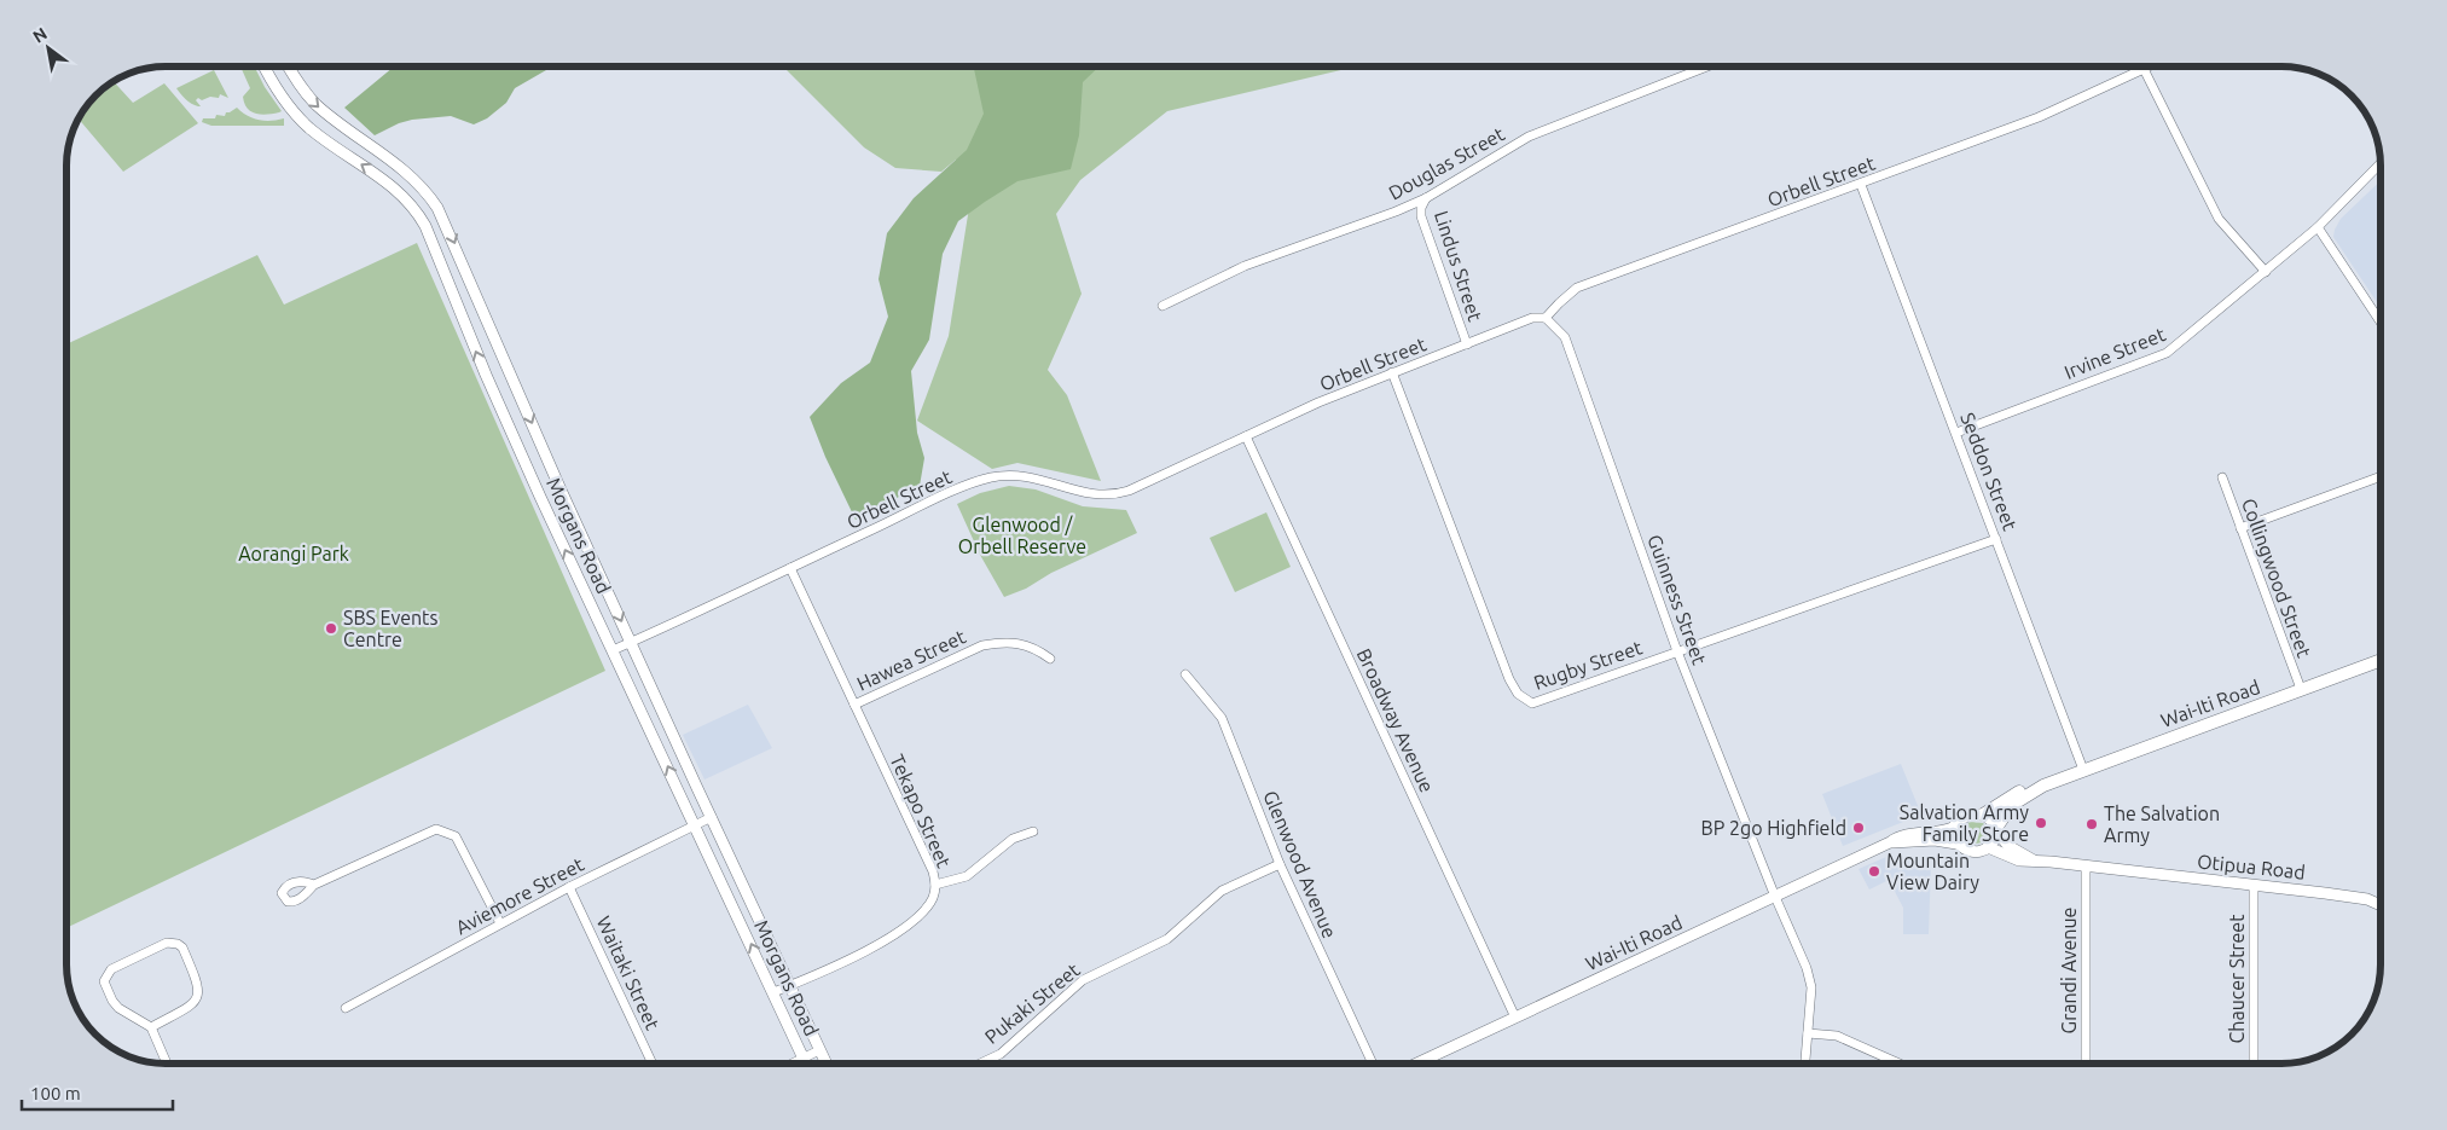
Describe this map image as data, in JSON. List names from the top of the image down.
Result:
{
  "streets": {
    "main road": ["Wai-Iti Road"],
    "street": [
      "Douglas Street",
      "Orbell Street",
      "Lindus Street",
      "Irvine Street",
      "Seddon Street",
      "Morgans Road",
      "Collingwood Street",
      "Guinness Street",
      "Hawea Street",
      "Rugby Street",
      "Broadway Avenue",
      "Tekapo Street",
      "Glenwood Avenue",
      "Otipua Road",
      "Aviemore Street",
      "Grandi Avenue",
      "Waitaki Street",
      "Chaucer Street",
      "Pukaki Street"
    ]
  },
  "crossings": [
    ["Douglas Street", "Lindus Street"],
    ["Orbell Street", "Lindus Street"],
    ["Orbell Street", "Seddon Street"],
    ["Orbell Street", "Morgans Road"],
    ["Orbell Street", "Guinness Street"],
    ["Orbell Street", "Rugby Street"],
    ["Orbell Street", "Broadway Avenue"],
    ["Orbell Street", "Tekapo Street"],
    ["Irvine Street", "Seddon Street"],
    ["Seddon Street", "Rugby Street"],
    ["Seddon Street", "Wai-Iti Road"],
    ["Morgans Road", "Tekapo Street"],
    ["Morgans Road", "Aviemore Street"],
    ["Collingwood Street", "Wai-Iti Road"],
    ["Guinness Street", "Rugby Street"],
    ["Guinness Street", "Wai-Iti Road"],
    ["Hawea Street", "Tekapo Street"],
    ["Wai-Iti Road", "Broadway Avenue"],
    ["Wai-Iti Road", "Otipua Road"],
    ["Glenwood Avenue", "Pukaki Street"],
    ["Otipua Road", "Grandi Avenue"],
    ["Otipua Road", "Chaucer Street"],
    ["Aviemore Street", "Waitaki Street"]
  ],
  "parks": ["Glenwood / Orbell Reserve", "Aorangi Park"],
  "places": [
    "SBS Events Centre",
    "Salvation Army Family Store",
    "The Salvation Army",
    "BP 2go Highfield",
    "Mountain View Dairy"
  ],
  "scale_bar": "100 m",
  "north": "top left"
}
